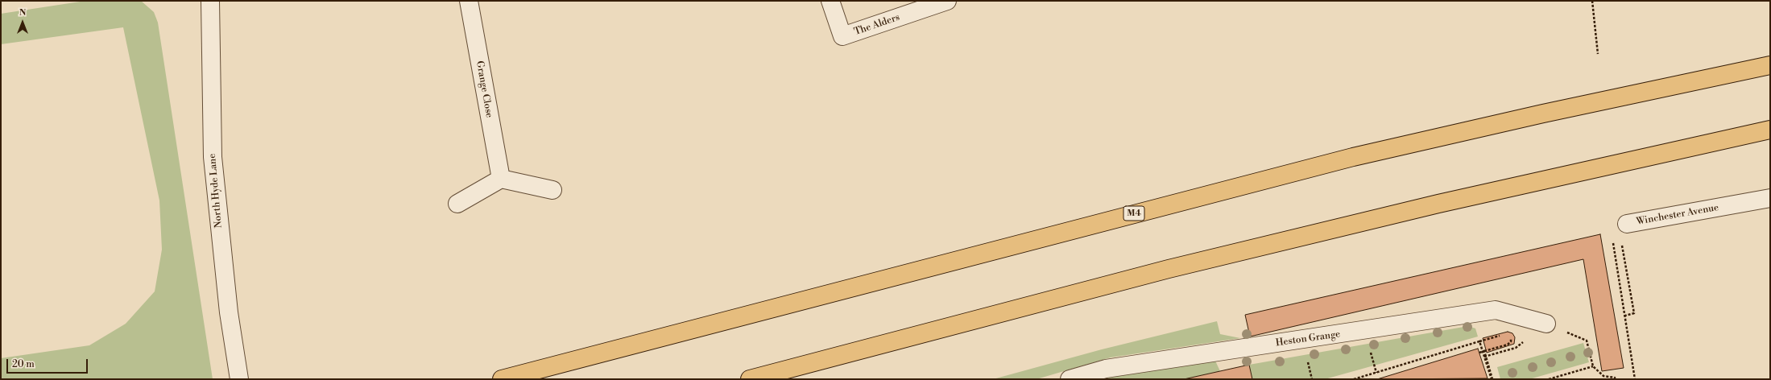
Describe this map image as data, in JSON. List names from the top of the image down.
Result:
{
  "streets": {
    "highway": ["M4"],
    "street": [
      "The Alders",
      "Grange Close",
      "North Hyde Lane",
      "Winchester Avenue",
      "Heston Grange"
    ]
  },
  "scale_bar": "20 m",
  "north": "top"
}
